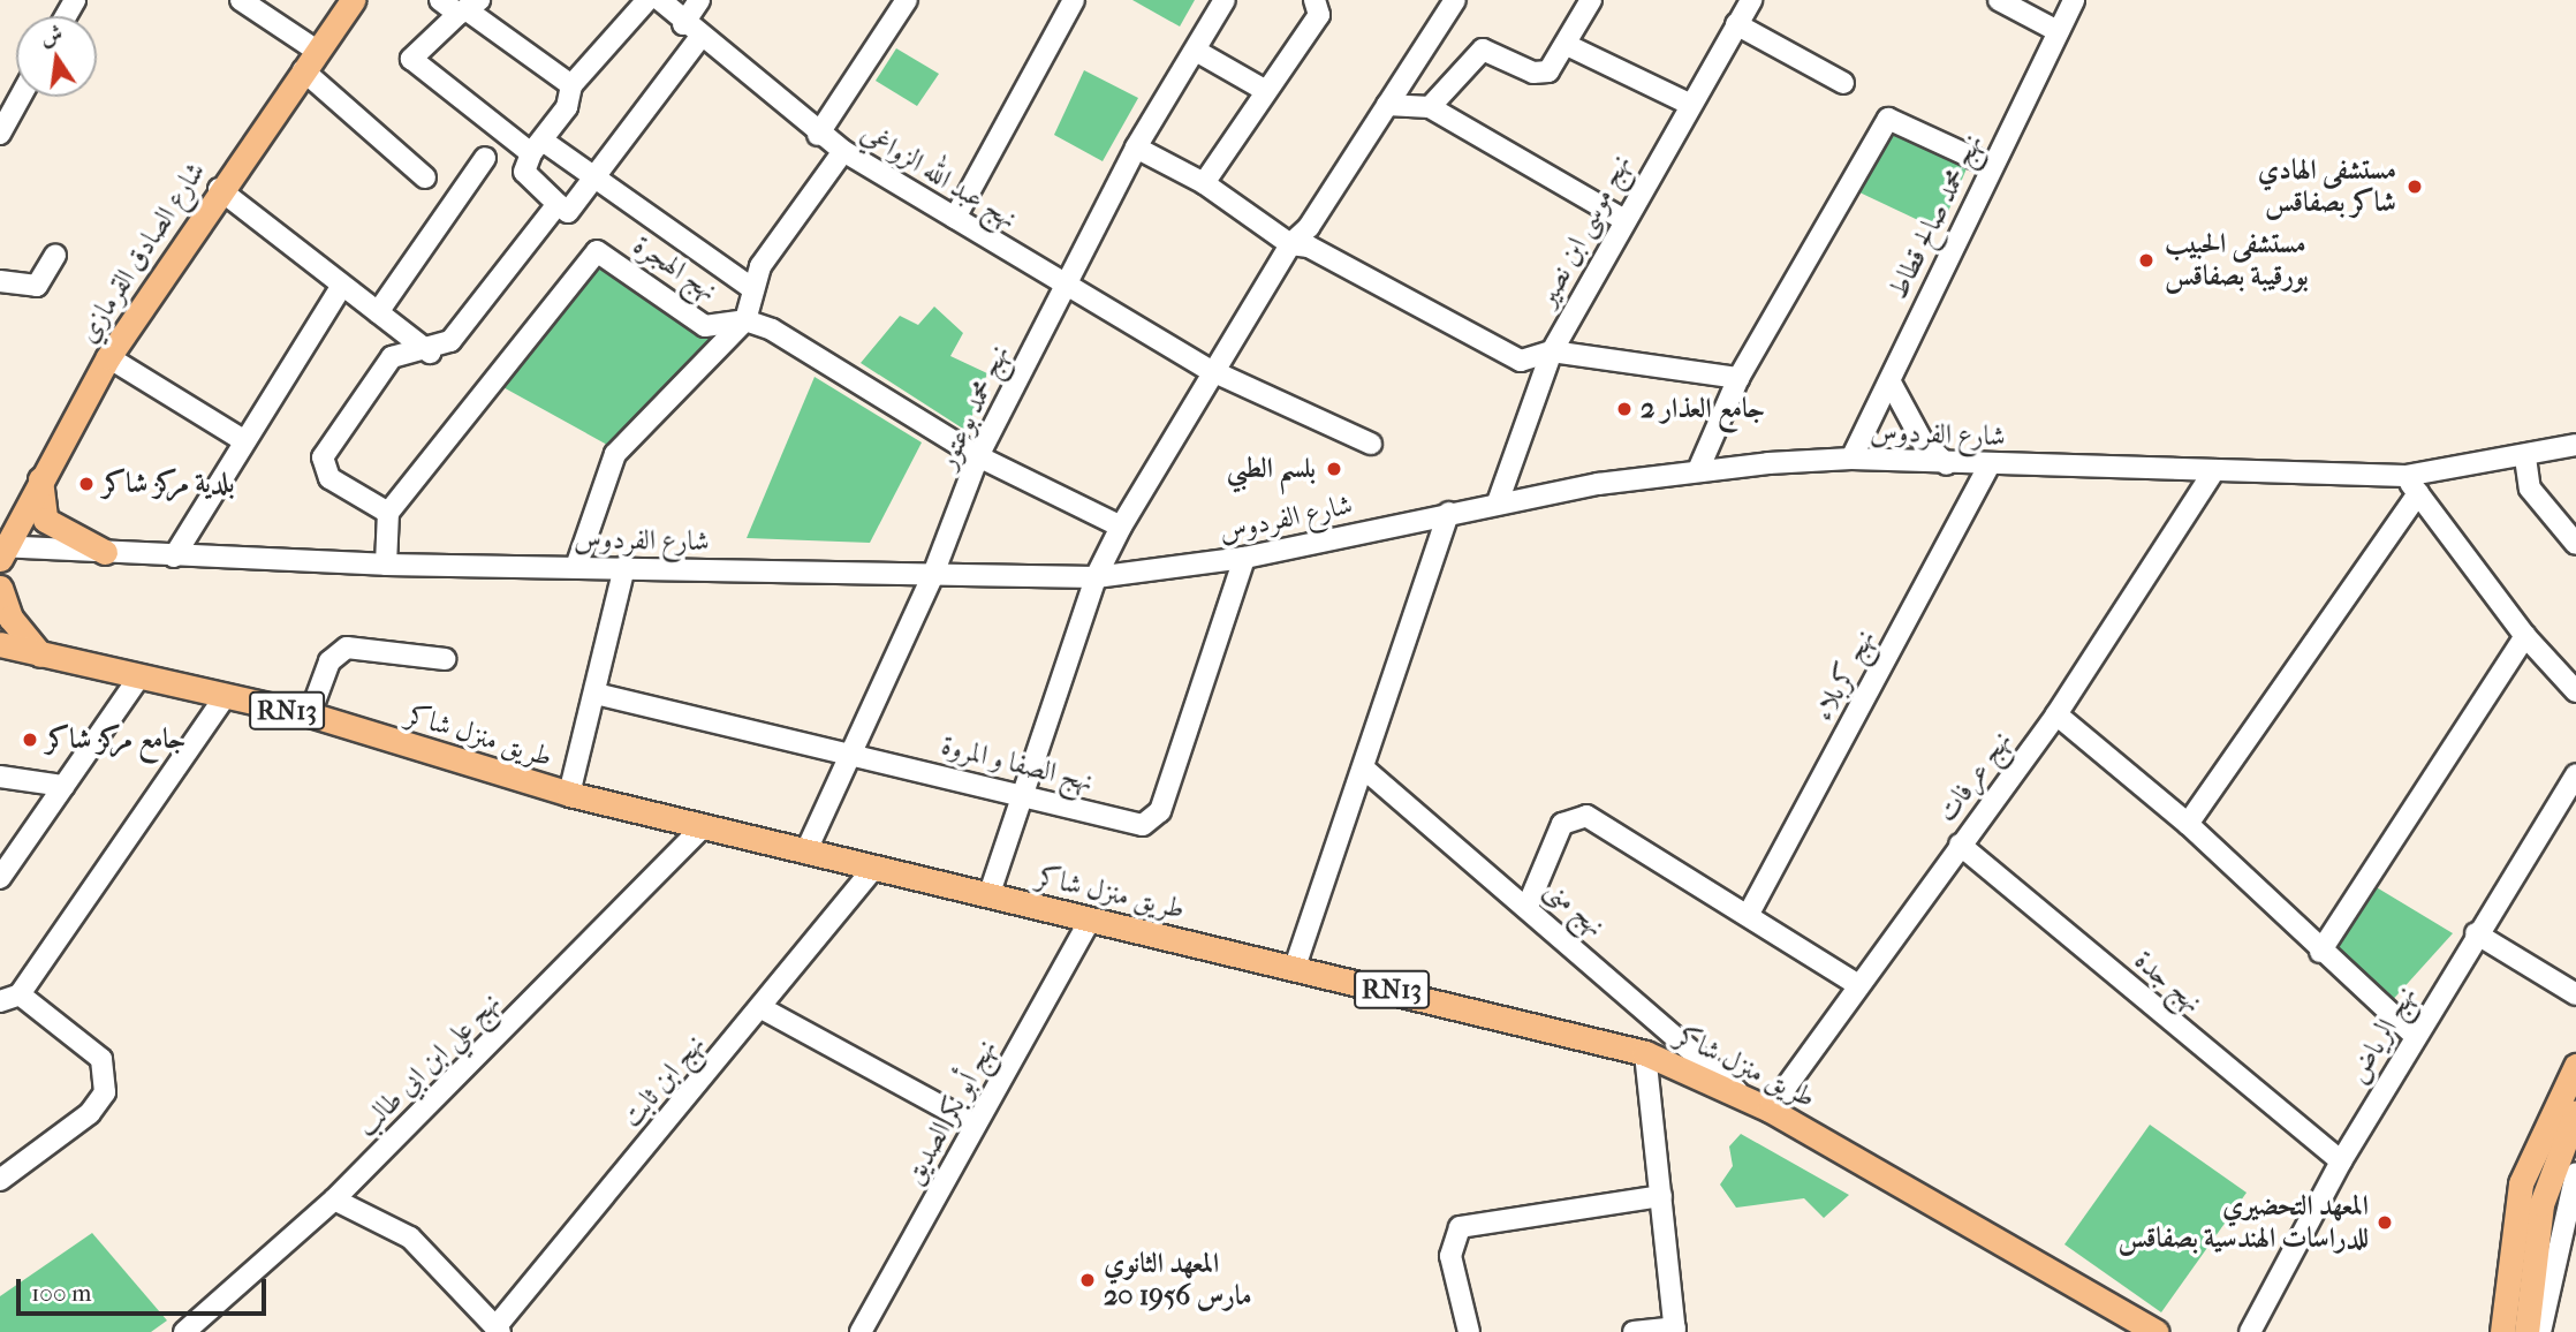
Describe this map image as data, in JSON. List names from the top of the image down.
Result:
{
  "streets": {
    "main road": ["شارع الصادق القرمازي", "RN13", "طريق منزل شاكر"],
    "street": [
      "نهج عبد الله الزواغي",
      "نهج محمد صالح قطاط",
      "نهج موسى ابن نصير",
      "نهج الهجرة",
      "نهج محمد بوعتور",
      "شارع الفردوس",
      "نهج كربلاء",
      "نهج الصفا و المروة",
      "نهج عرفات",
      "نهج منى",
      "نهج جدة",
      "نهج الرياض",
      "نهج علي ابن ابي طالب",
      "نهج ابن ثابت",
      "نهج أبو بكر الصديق"
    ]
  },
  "crossings": [
    ["نهج عبد الله الزواغي", "نهج محمد بوعتور"],
    ["نهج محمد صالح قطاط", "شارع الفردوس"],
    ["نهج موسى ابن نصير", "شارع الفردوس"],
    ["شارع الصادق القرمازي", "شارع الفردوس"],
    ["نهج الهجرة", "نهج محمد بوعتور"],
    ["نهج محمد بوعتور", "شارع الفردوس"],
    ["نهج محمد بوعتور", "طريق منزل شاكر"],
    ["نهج محمد بوعتور", "نهج الصفا و المروة"],
    ["شارع الفردوس", "نهج كربلاء"],
    ["شارع الفردوس", "نهج الصفا و المروة"],
    ["شارع الفردوس", "نهج عرفات"],
    ["طريق منزل شاكر", "نهج عرفات"],
    ["طريق منزل شاكر", "نهج منى"],
    ["طريق منزل شاكر", "نهج علي ابن ابي طالب"],
    ["طريق منزل شاكر", "نهج ابن ثابت"],
    ["طريق منزل شاكر", "نهج أبو بكر الصديق"],
    ["نهج عرفات", "نهج جدة"],
    ["نهج جدة", "نهج الرياض"]
  ],
  "places": [
    "مستشفى الهادي شاكر بصفاقس",
    "مستشفى الحبيب بورقيبة بصفاقس",
    "جامع العذار 2",
    "بلسم الطبي",
    "بلدية مركز شاكر",
    "جامع مركز شاكر",
    "المعهد التحضيري للدراسات الهندسية بصفاقس",
    "المعهد الثانوي 20 مارس 1956"
  ],
  "scale_bar": "100 m",
  "north": "top"
}
